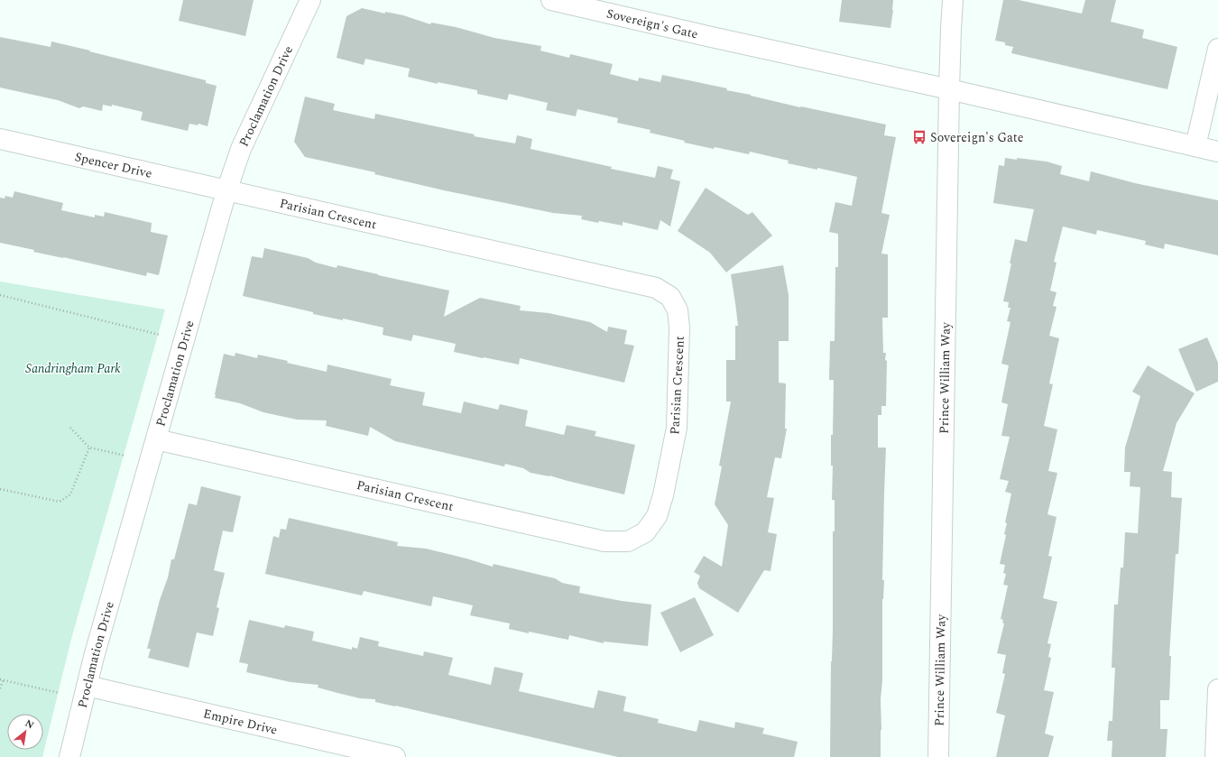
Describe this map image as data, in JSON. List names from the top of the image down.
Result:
{
  "streets": {
    "street": [
      "Sovereign's Gate",
      "Proclamation Drive",
      "Spencer Drive",
      "Parisian Crescent",
      "Prince William Way",
      "Empire Drive"
    ]
  },
  "crossings": [
    ["Sovereign's Gate", "Prince William Way"],
    ["Proclamation Drive", "Spencer Drive"],
    ["Proclamation Drive", "Parisian Crescent"],
    ["Proclamation Drive", "Empire Drive"],
    ["Spencer Drive", "Parisian Crescent"]
  ],
  "parks": ["Sandringham Park"],
  "places": {
    "bus stop": ["Sovereign's Gate"]
  },
  "north": "top right"
}
